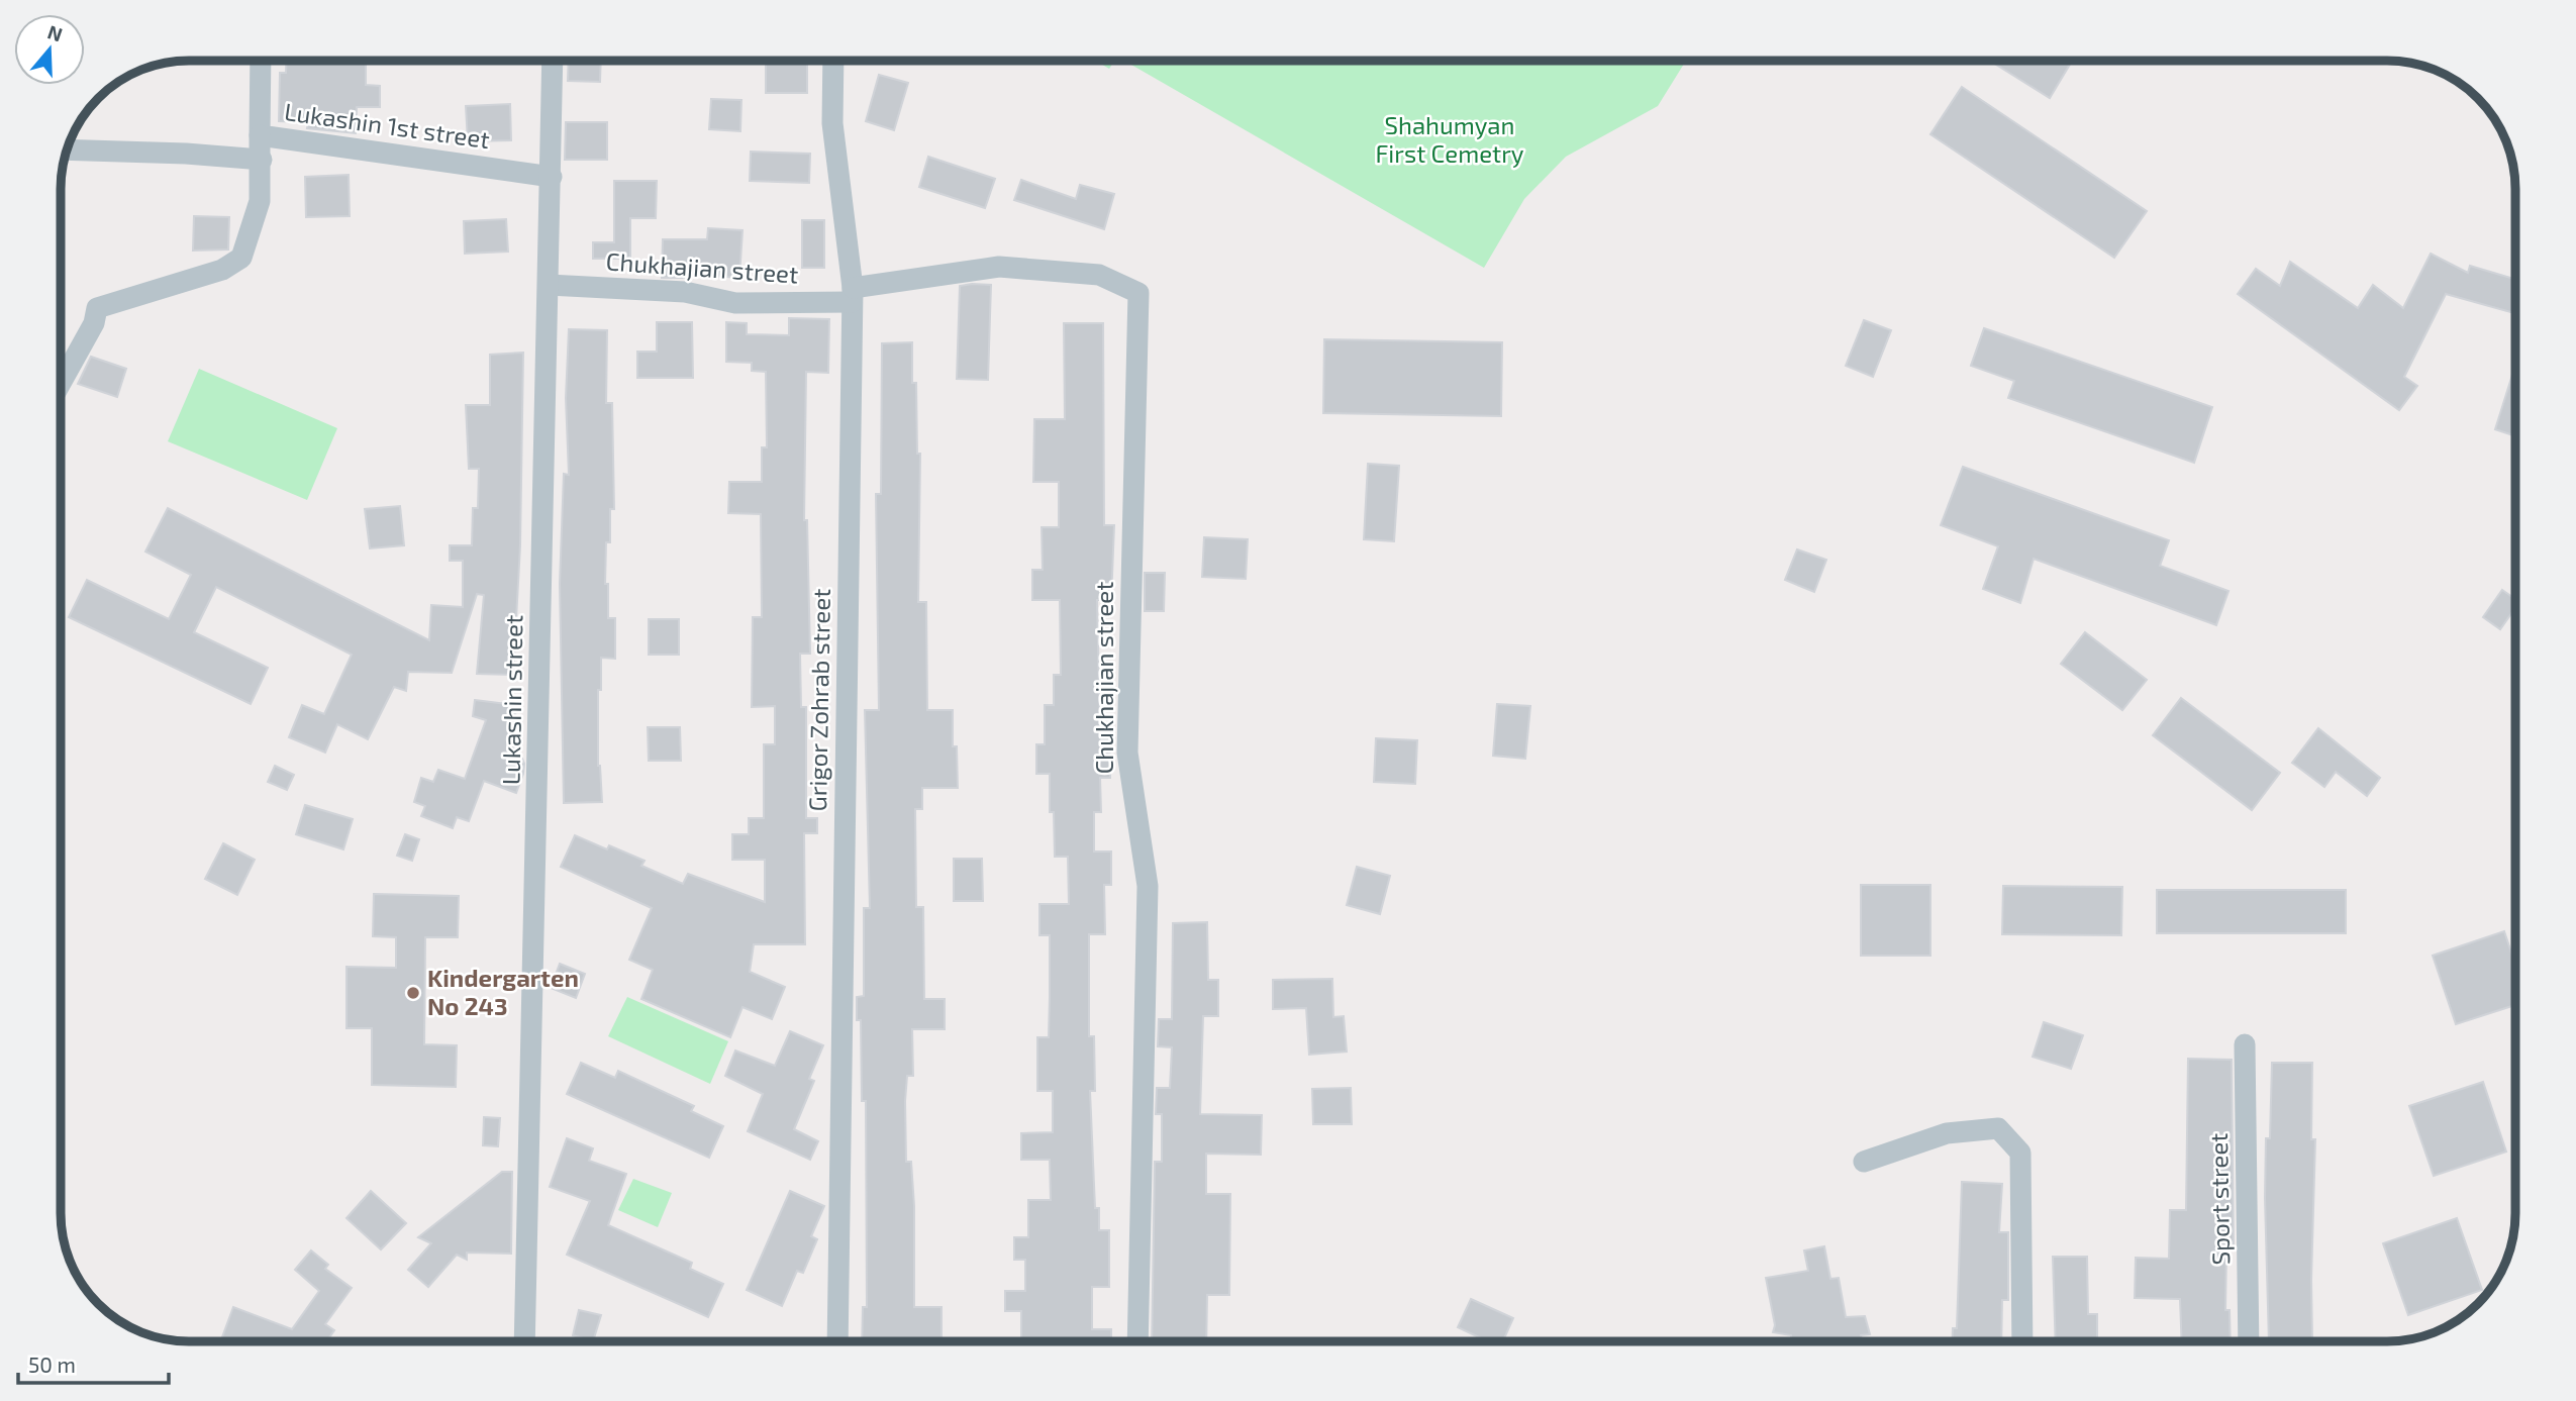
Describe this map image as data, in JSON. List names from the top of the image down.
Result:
{
  "streets": {
    "street": [
      "Lukashin 1st street",
      "Chukhajian street",
      "Lukashin street",
      "Grigor Zohrab street",
      "Sport street"
    ]
  },
  "crossings": [
    ["Lukashin 1st street", "Lukashin street"],
    ["Chukhajian street", "Lukashin street"],
    ["Chukhajian street", "Grigor Zohrab street"]
  ],
  "parks": ["Shahumyan First Cemetry"],
  "places": ["Kindergarten No 243"],
  "scale_bar": "50 m",
  "north": "top"
}
